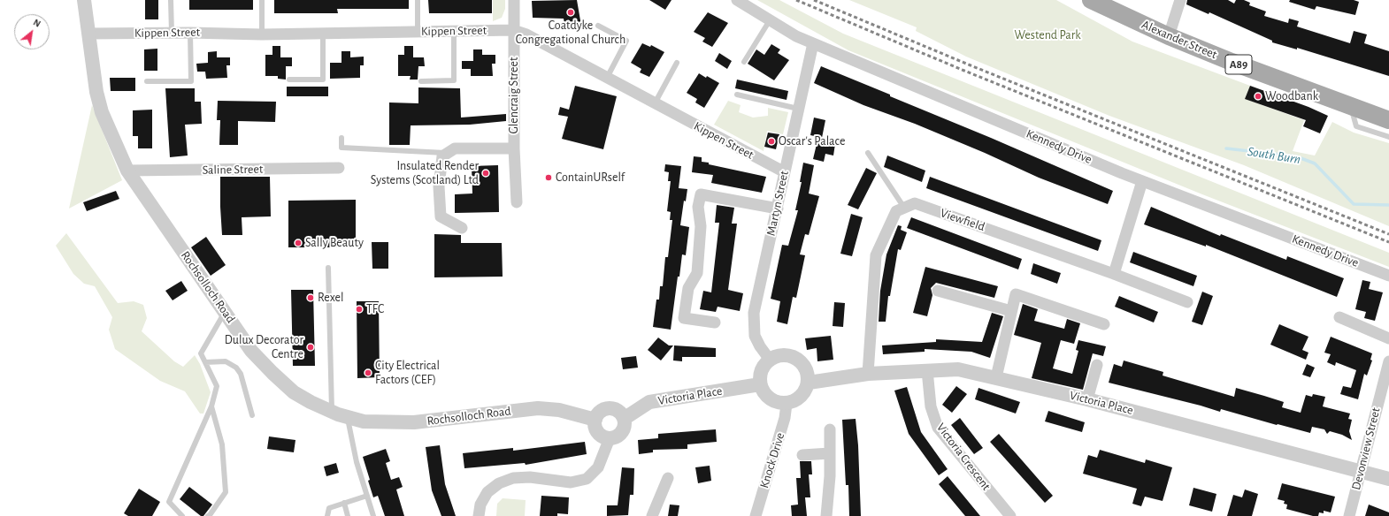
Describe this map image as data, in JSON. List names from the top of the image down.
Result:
{
  "streets": {
    "main road": ["Alexander Street", "A89"],
    "street": [
      "Kippen Street",
      "Glencraig Street",
      "Kennedy Drive",
      "Saline Street",
      "Martyn Street",
      "Viewfield",
      "Rochsolloch Road",
      "Victoria Place",
      "Devonview Street",
      "Victoria Crescent",
      "Knock Drive"
    ]
  },
  "crossings": [
    ["Kippen Street", "Glencraig Street"],
    ["Kippen Street", "Martyn Street"],
    ["Kippen Street", "Rochsolloch Road"],
    ["Kennedy Drive", "Martyn Street"],
    ["Saline Street", "Rochsolloch Road"],
    ["Martyn Street", "Victoria Place"],
    ["Martyn Street", "Knock Drive"],
    ["Rochsolloch Road", "Victoria Place"],
    ["Victoria Place", "Devonview Street"],
    ["Victoria Place", "Victoria Crescent"],
    ["Victoria Place", "Knock Drive"]
  ],
  "water": ["South Burn"],
  "parks": ["Westend Park"],
  "places": [
    "Coatdyke Congregational Church",
    "Woodbank",
    "Oscar's Palace",
    "Insulated Render Systems (Scotland) Ltd",
    "ContainURself",
    "Sally Beauty",
    "Rexel",
    "TFC",
    "Dulux Decorator Centre",
    "City Electrical Factors (CEF)"
  ],
  "north": "top right"
}
